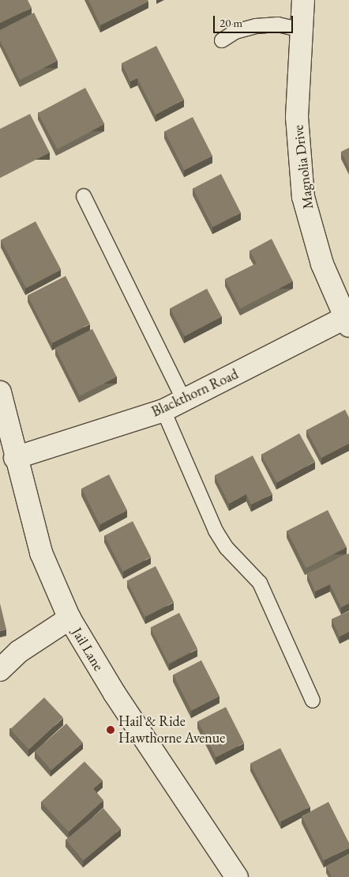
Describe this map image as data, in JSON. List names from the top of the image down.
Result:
{
  "streets": {
    "street": ["Magnolia Drive", "Blackthorn Road", "Jail Lane"]
  },
  "crossings": [
    ["Magnolia Drive", "Blackthorn Road"],
    ["Blackthorn Road", "Jail Lane"]
  ],
  "places": ["Hail & Ride Hawthorne Avenue"],
  "scale_bar": "20 m"
}
